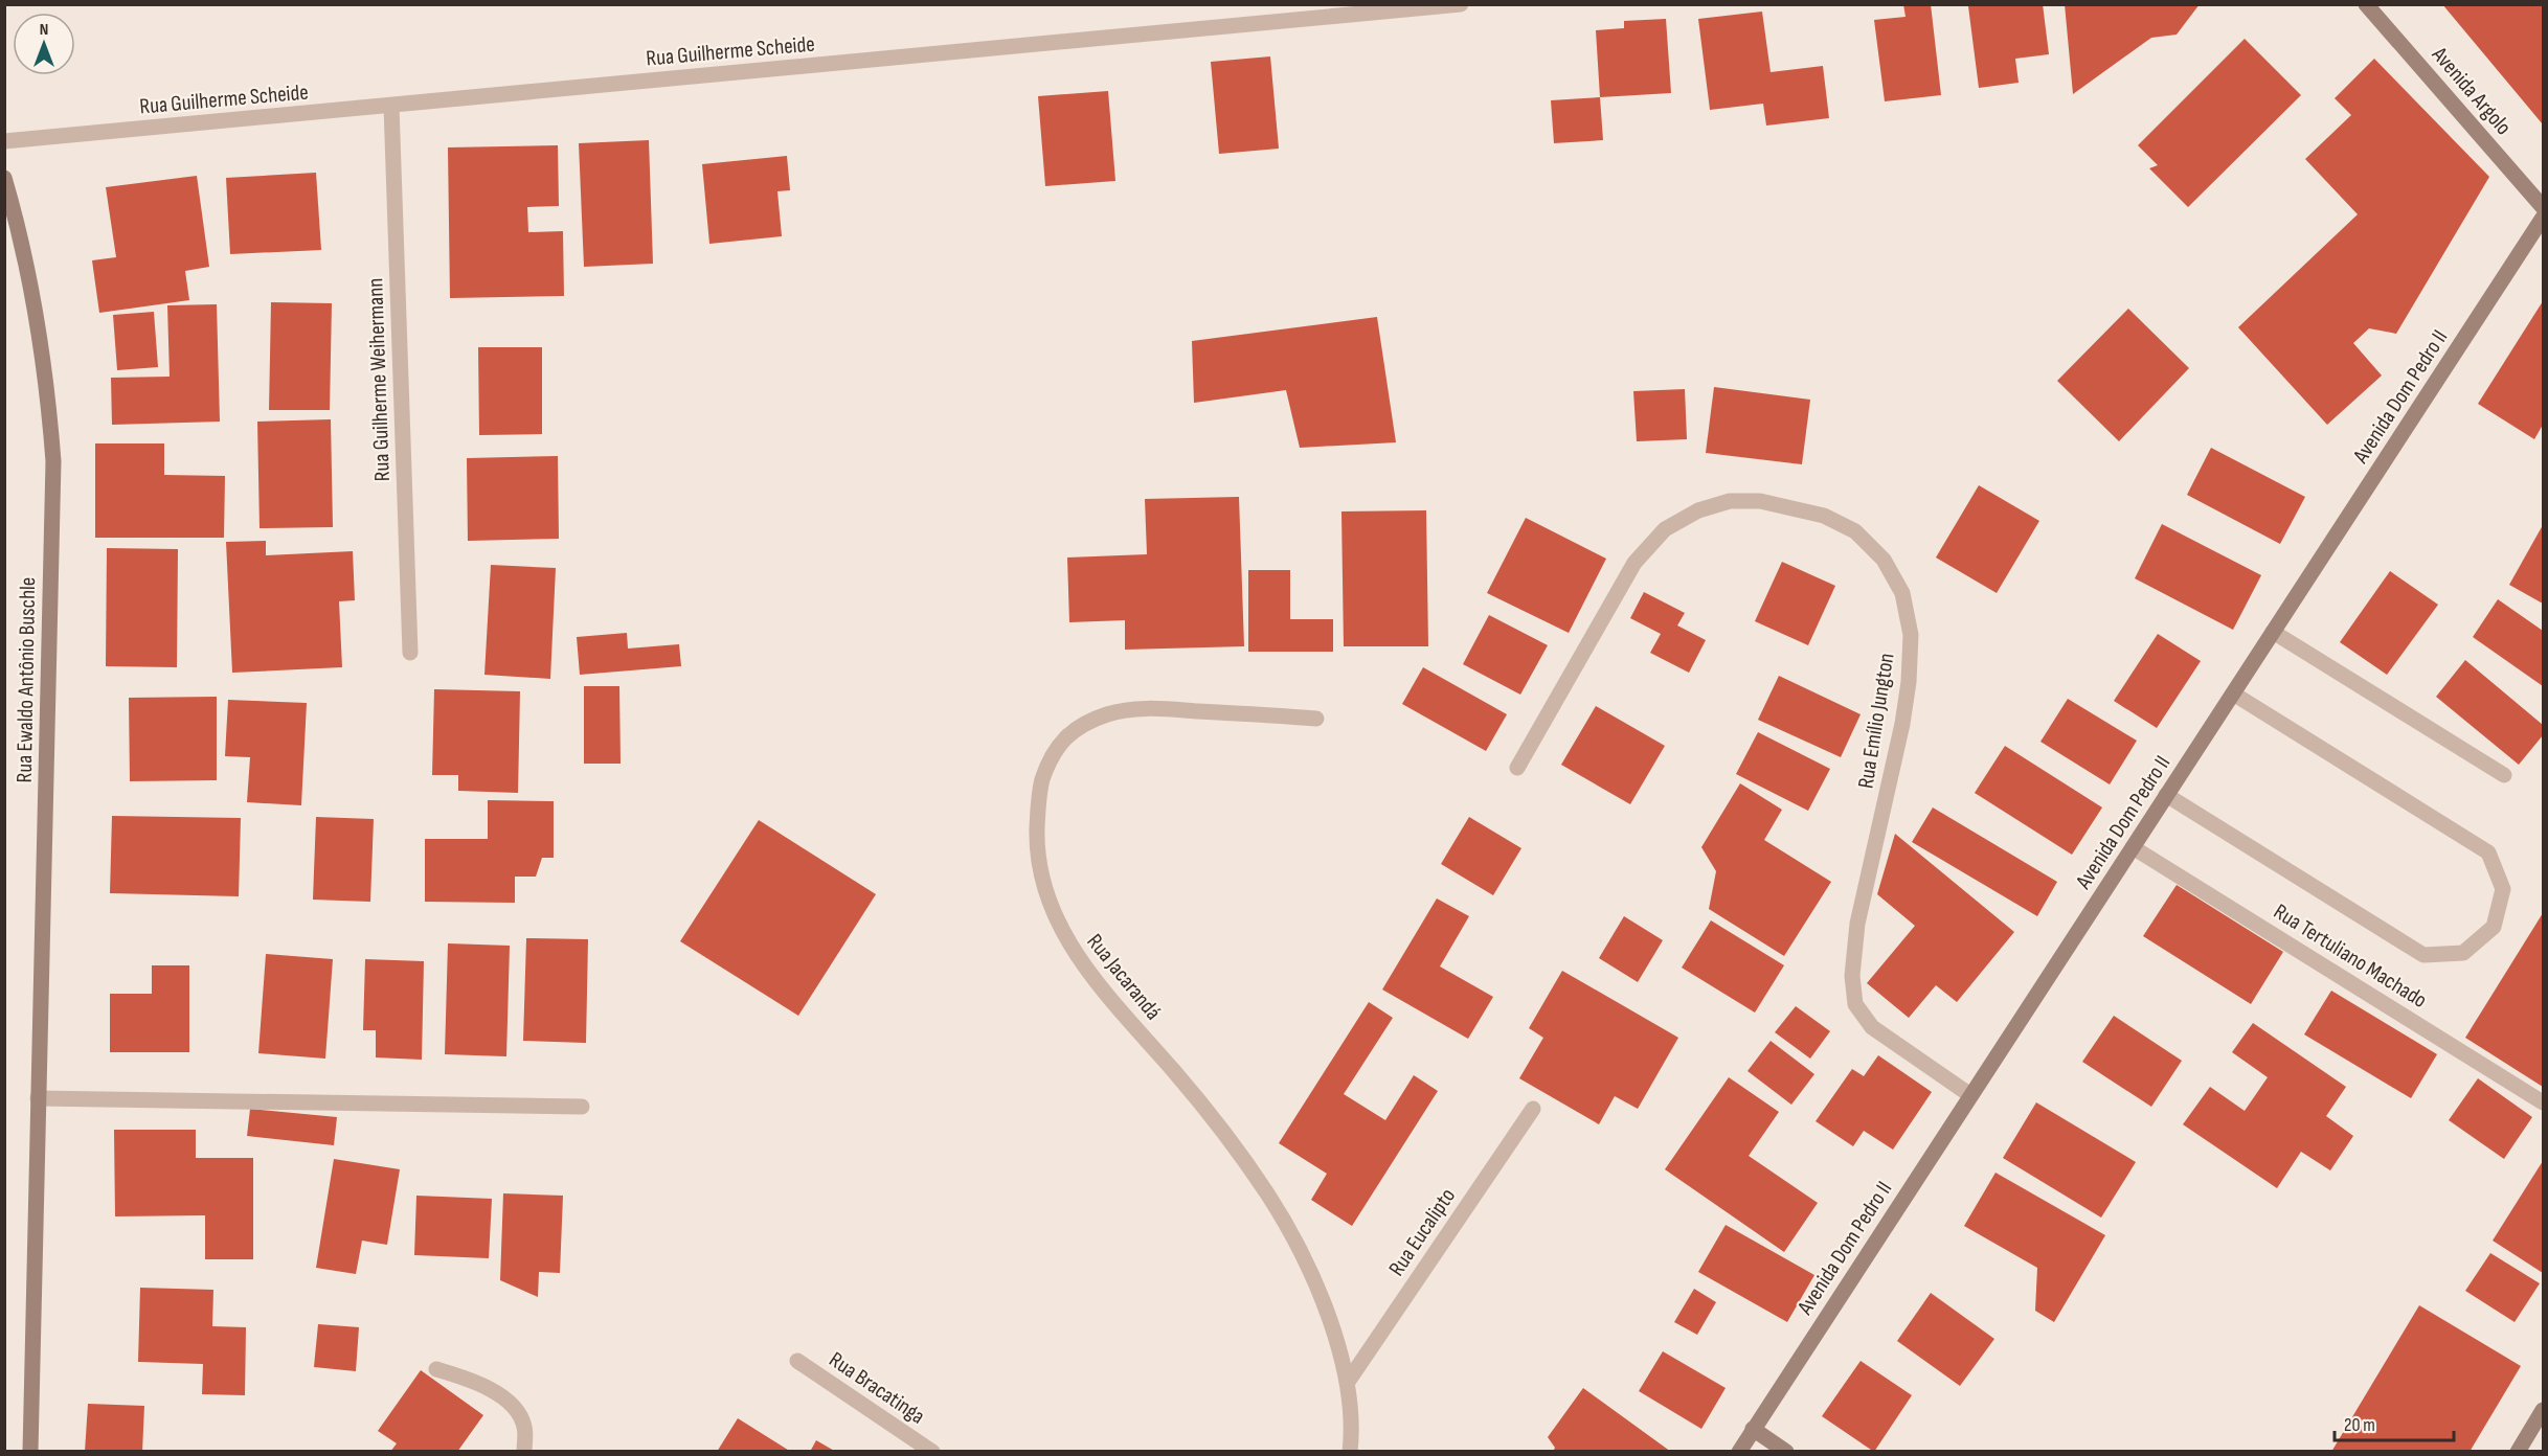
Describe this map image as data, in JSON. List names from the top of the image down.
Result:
{
  "streets": {
    "main road": ["Avenida Argolo", "Avenida Dom Pedro II", "Rua Ewaldo Antônio Buschle"],
    "street": [
      "Rua Guilherme Scheide",
      "Rua Guilherme Weihermann",
      "Rua Emílio Jungton",
      "Rua Tertuliano Machado",
      "Rua Jacarandá",
      "Rua Eucalipto",
      "Rua Bracatinga"
    ]
  },
  "crossings": [
    ["Rua Guilherme Scheide", "Rua Guilherme Weihermann"],
    ["Avenida Dom Pedro II", "Rua Emílio Jungton"],
    ["Avenida Dom Pedro II", "Rua Tertuliano Machado"],
    ["Rua Jacarandá", "Rua Eucalipto"]
  ],
  "scale_bar": "20 m",
  "north": "top"
}
